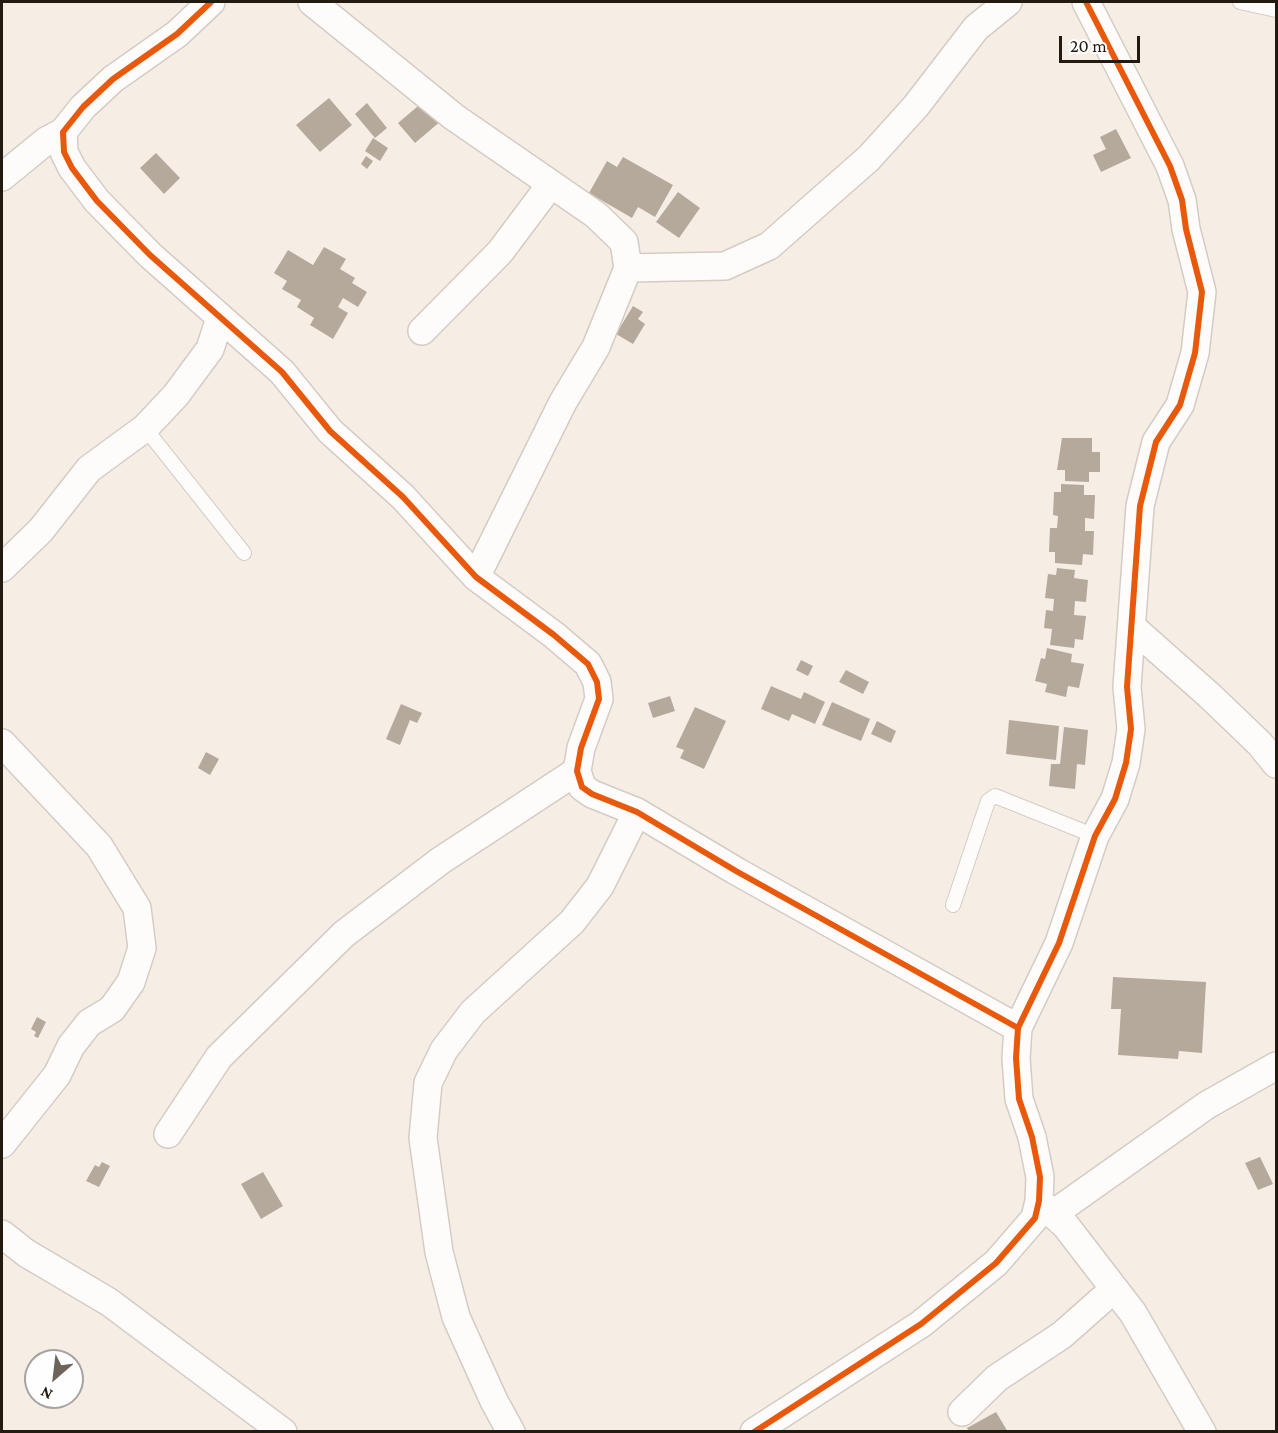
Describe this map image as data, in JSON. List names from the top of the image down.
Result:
{
  "scale_bar": "20 m",
  "north": "bottom left"
}
